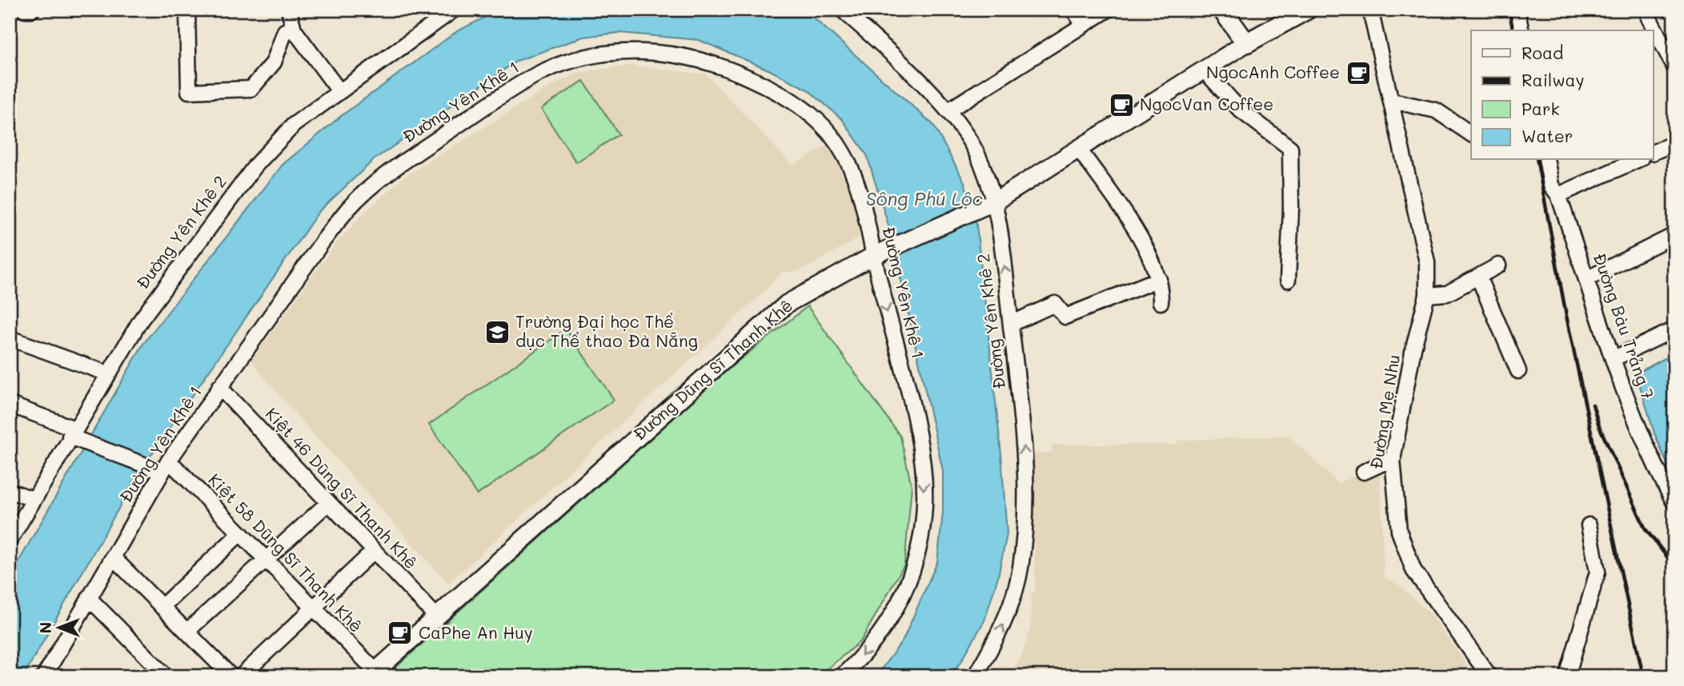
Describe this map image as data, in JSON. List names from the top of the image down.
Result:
{
  "streets": {
    "street": [
      "Đường Yên Khê 1",
      "Đường Yên Khê 2",
      "Đường Bàu Trảng 7",
      "Đường Dũng Sĩ Thanh Khê",
      "Đường Mẹ Nhu",
      "Kiệt 46 Dũng Sĩ Thanh Khê",
      "Kiệt 58 Dũng Sĩ Thanh Khê"
    ]
  },
  "crossings": [
    ["Đường Yên Khê 1", "Đường Dũng Sĩ Thanh Khê"],
    ["Đường Yên Khê 1", "Kiệt 46 Dũng Sĩ Thanh Khê"],
    ["Đường Yên Khê 1", "Kiệt 58 Dũng Sĩ Thanh Khê"],
    ["Đường Yên Khê 2", "Đường Dũng Sĩ Thanh Khê"],
    ["Đường Dũng Sĩ Thanh Khê", "Kiệt 46 Dũng Sĩ Thanh Khê"],
    ["Đường Dũng Sĩ Thanh Khê", "Kiệt 58 Dũng Sĩ Thanh Khê"]
  ],
  "water": ["Sông Phú Lộc"],
  "places": {
    "cafe": ["NgocAnh Coffee", "NgocVan Coffee", "CaPhe An Huy"],
    "school or university": ["Trường Đại học Thể dục Thể thao Đà Nẵng"]
  },
  "legend": [
    "Road",
    "Railway",
    "Park",
    "Water"
  ],
  "north": "left"
}
